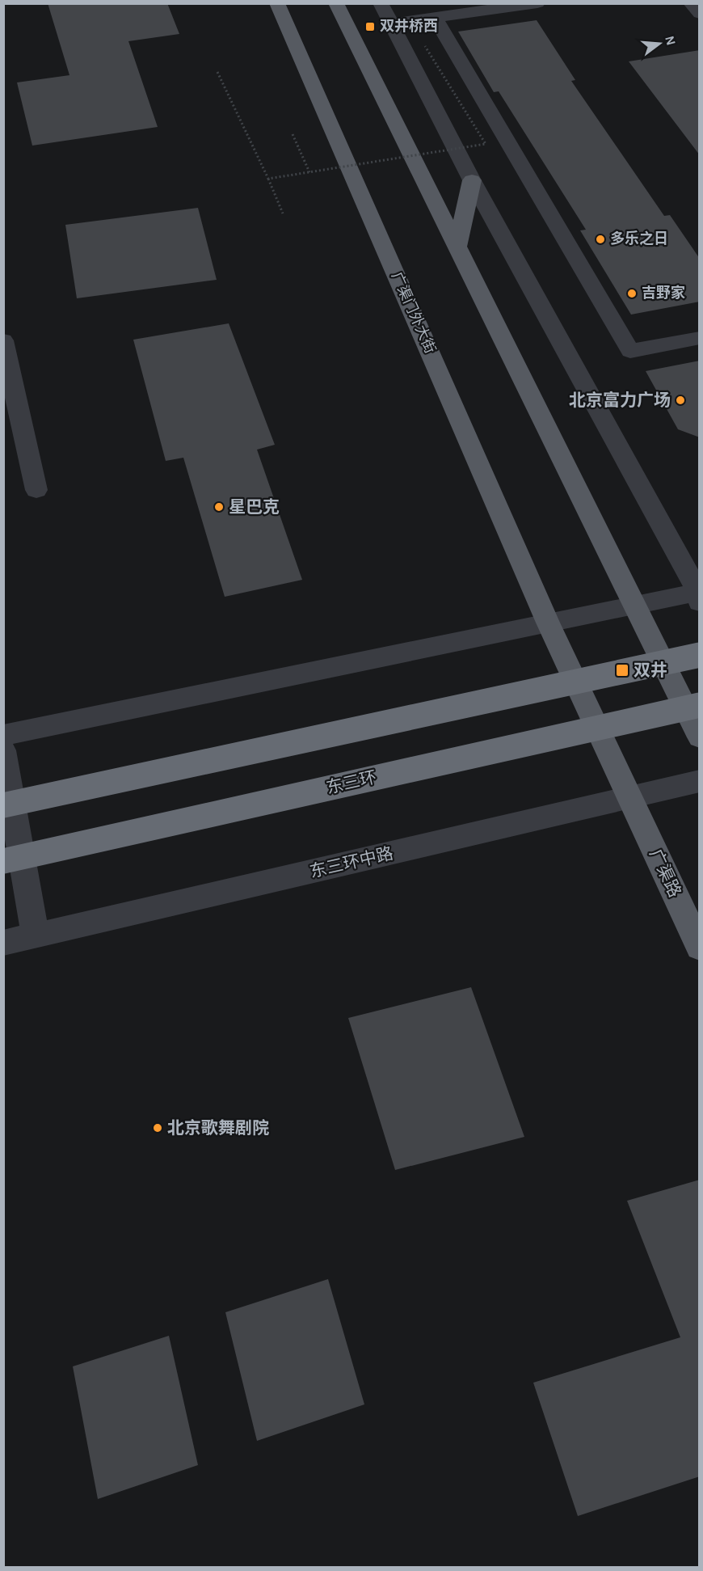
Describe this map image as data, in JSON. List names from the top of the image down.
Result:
{
  "streets": {
    "highway": ["东三环"],
    "main road": ["广渠门外大街", "广渠路"],
    "street": ["东三环中路"]
  },
  "crossings": [
    ["广渠门外大街", "东三环中路"],
    ["广渠门外大街", "广渠路"],
    ["东三环中路", "广渠路"]
  ],
  "places": {
    "transit": ["双井桥西", "双井"],
    "other": [
      "多乐之日",
      "吉野家",
      "北京富力广场",
      "星巴克",
      "北京歌舞剧院"
    ]
  },
  "north": "right"
}
